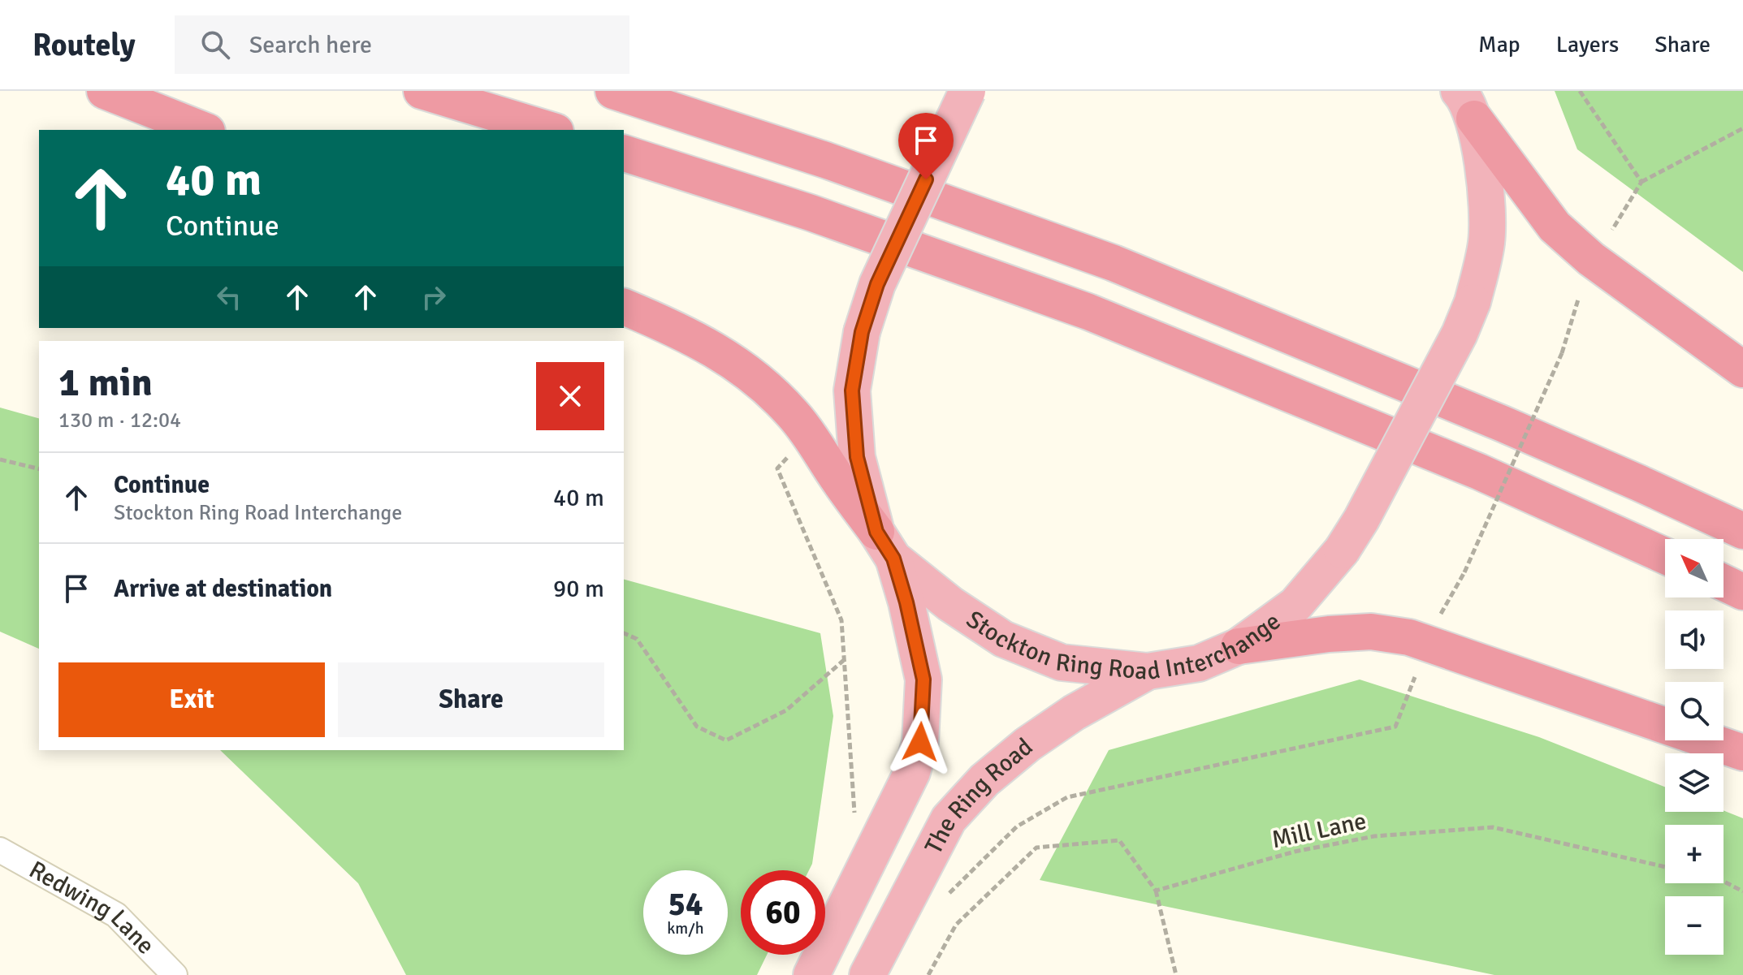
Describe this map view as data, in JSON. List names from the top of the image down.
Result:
{
  "streets": {
    "main road": ["Stockton Ring Road Interchange", "The Ring Road"],
    "street": ["Redwing Lane"],
    "path": ["Mill Lane"]
  },
  "crossings": [
    ["Stockton Ring Road Interchange", "The Ring Road"]
  ],
  "north": "top left",
  "page": {
    "header": "Routely",
    "search": "Search here",
    "nav": ["Map", "Layers", "Share"],
    "turn": ["40 m", "Continue"],
    "heading": ["1 min", "130 m · 12:04"],
    "list": [
      {
        "name": "Continue",
        "note": "Stockton Ring Road Interchange",
        "value": "40 m"
      },
      {
        "name": "Arrive at destination",
        "value": "90 m"
      }
    ],
    "map_buttons": ["+", "−"],
    "buttons": ["Exit", "Share"],
    "speed": "54 km/h",
    "limit": "60"
  }
}
